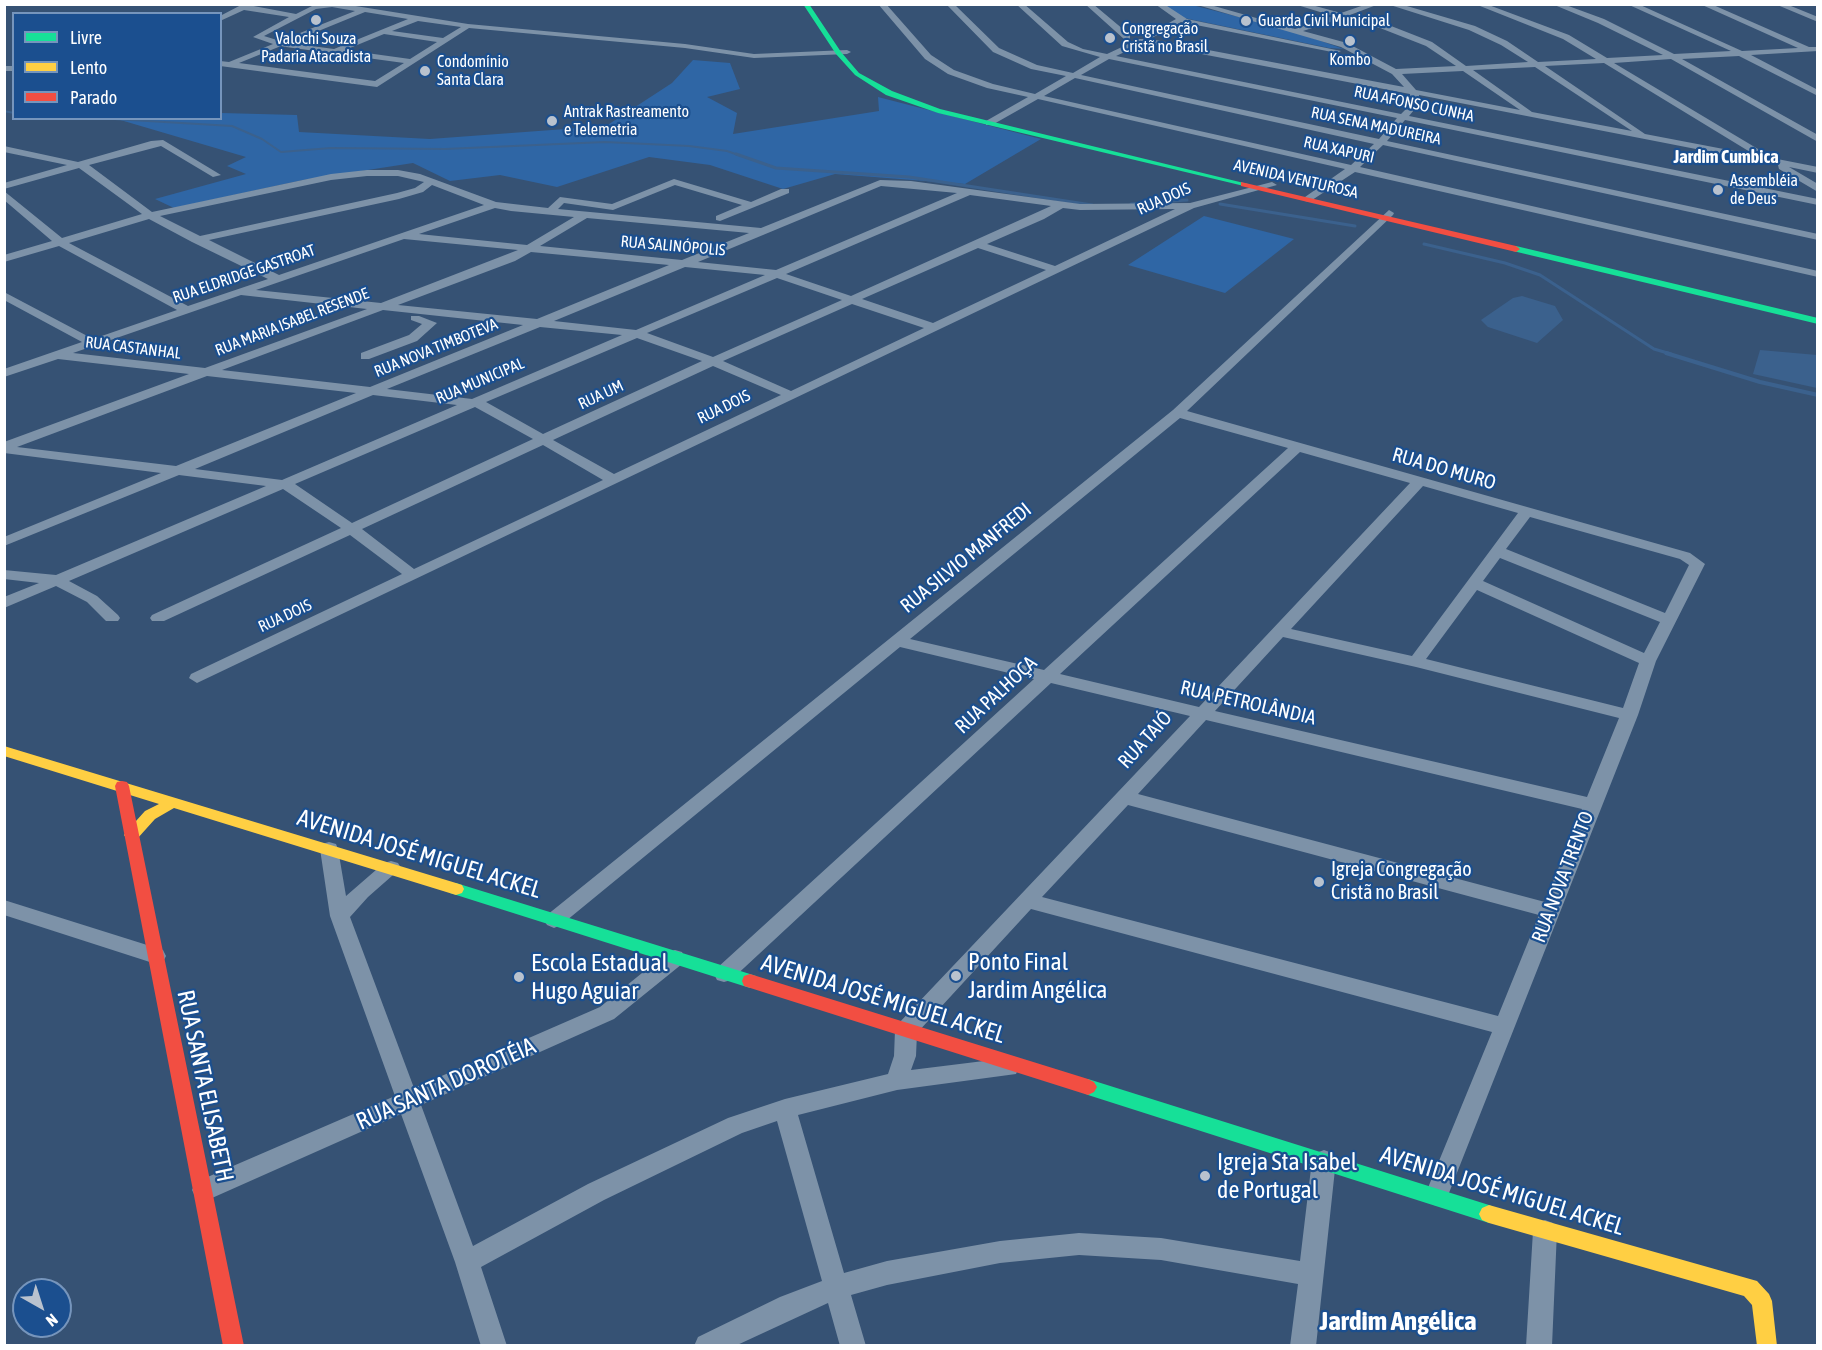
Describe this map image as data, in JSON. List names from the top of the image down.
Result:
{
  "streets": {
    "street": [
      "RUA AFONSO CUNHA",
      "RUA SENA MADUREIRA",
      "RUA XAPURI",
      "AVENIDA VENTUROSA",
      "RUA DOIS",
      "RUA SALINÓPOLIS",
      "RUA ELDRIDGE GASTROAT",
      "RUA MARIA ISABEL RESENDE",
      "RUA CASTANHAL",
      "RUA NOVA TIMBOTEVA",
      "RUA MUNICIPAL",
      "RUA UM",
      "RUA DO MURO",
      "RUA SILVIO MANFREDI",
      "RUA PALHOÇA",
      "RUA PETROLÂNDIA",
      "RUA TAIÓ",
      "AVENIDA JOSÉ MIGUEL ACKEL",
      "RUA NOVA TRENTO",
      "RUA SANTA DOROTÉIA",
      "RUA SANTA ELISABETH"
    ]
  },
  "crossings": [
    ["AVENIDA VENTUROSA", "RUA DOIS"],
    ["AVENIDA VENTUROSA", "RUA SILVIO MANFREDI"],
    ["RUA DOIS", "RUA SALINÓPOLIS"],
    ["RUA DOIS", "RUA CASTANHAL"],
    ["RUA SALINÓPOLIS", "RUA ELDRIDGE GASTROAT"],
    ["RUA SALINÓPOLIS", "RUA MARIA ISABEL RESENDE"],
    ["RUA SALINÓPOLIS", "RUA NOVA TIMBOTEVA"],
    ["RUA SALINÓPOLIS", "RUA MUNICIPAL"],
    ["RUA SALINÓPOLIS", "RUA UM"],
    ["RUA ELDRIDGE GASTROAT", "RUA CASTANHAL"],
    ["RUA MARIA ISABEL RESENDE", "RUA CASTANHAL"],
    ["RUA CASTANHAL", "RUA NOVA TIMBOTEVA"],
    ["RUA CASTANHAL", "RUA MUNICIPAL"],
    ["RUA CASTANHAL", "RUA UM"],
    ["RUA NOVA TIMBOTEVA", "RUA MUNICIPAL"],
    ["RUA DO MURO", "RUA SILVIO MANFREDI"],
    ["RUA DO MURO", "RUA PALHOÇA"],
    ["RUA DO MURO", "RUA TAIÓ"],
    ["RUA DO MURO", "RUA NOVA TRENTO"],
    ["RUA SILVIO MANFREDI", "RUA PETROLÂNDIA"],
    ["RUA SILVIO MANFREDI", "AVENIDA JOSÉ MIGUEL ACKEL"],
    ["RUA PALHOÇA", "RUA PETROLÂNDIA"],
    ["RUA PALHOÇA", "AVENIDA JOSÉ MIGUEL ACKEL"],
    ["RUA PETROLÂNDIA", "RUA TAIÓ"],
    ["RUA PETROLÂNDIA", "RUA NOVA TRENTO"],
    ["RUA TAIÓ", "AVENIDA JOSÉ MIGUEL ACKEL"],
    ["AVENIDA JOSÉ MIGUEL ACKEL", "RUA NOVA TRENTO"],
    ["AVENIDA JOSÉ MIGUEL ACKEL", "RUA SANTA DOROTÉIA"],
    ["AVENIDA JOSÉ MIGUEL ACKEL", "RUA SANTA ELISABETH"],
    ["RUA SANTA DOROTÉIA", "RUA SANTA ELISABETH"]
  ],
  "districts": ["Jardim Cumbica", "Jardim Angélica"],
  "places": [
    "Valochi Souza Padaria Atacadista",
    "Guarda Civil Municipal",
    "Congregação Cristã no Brasil",
    "Kombo",
    "Condomínio Santa Clara",
    "Antrak Rastreamento e Telemetria",
    "Assembléia de Deus",
    "Igreja Congregação Cristã no Brasil",
    "Ponto Final Jardim Angélica",
    "Escola Estadual Hugo Aguiar",
    "Igreja Sta Isabel de Portugal"
  ],
  "legend": ["Livre", "Lento", "Parado"],
  "north": "bottom right"
}
